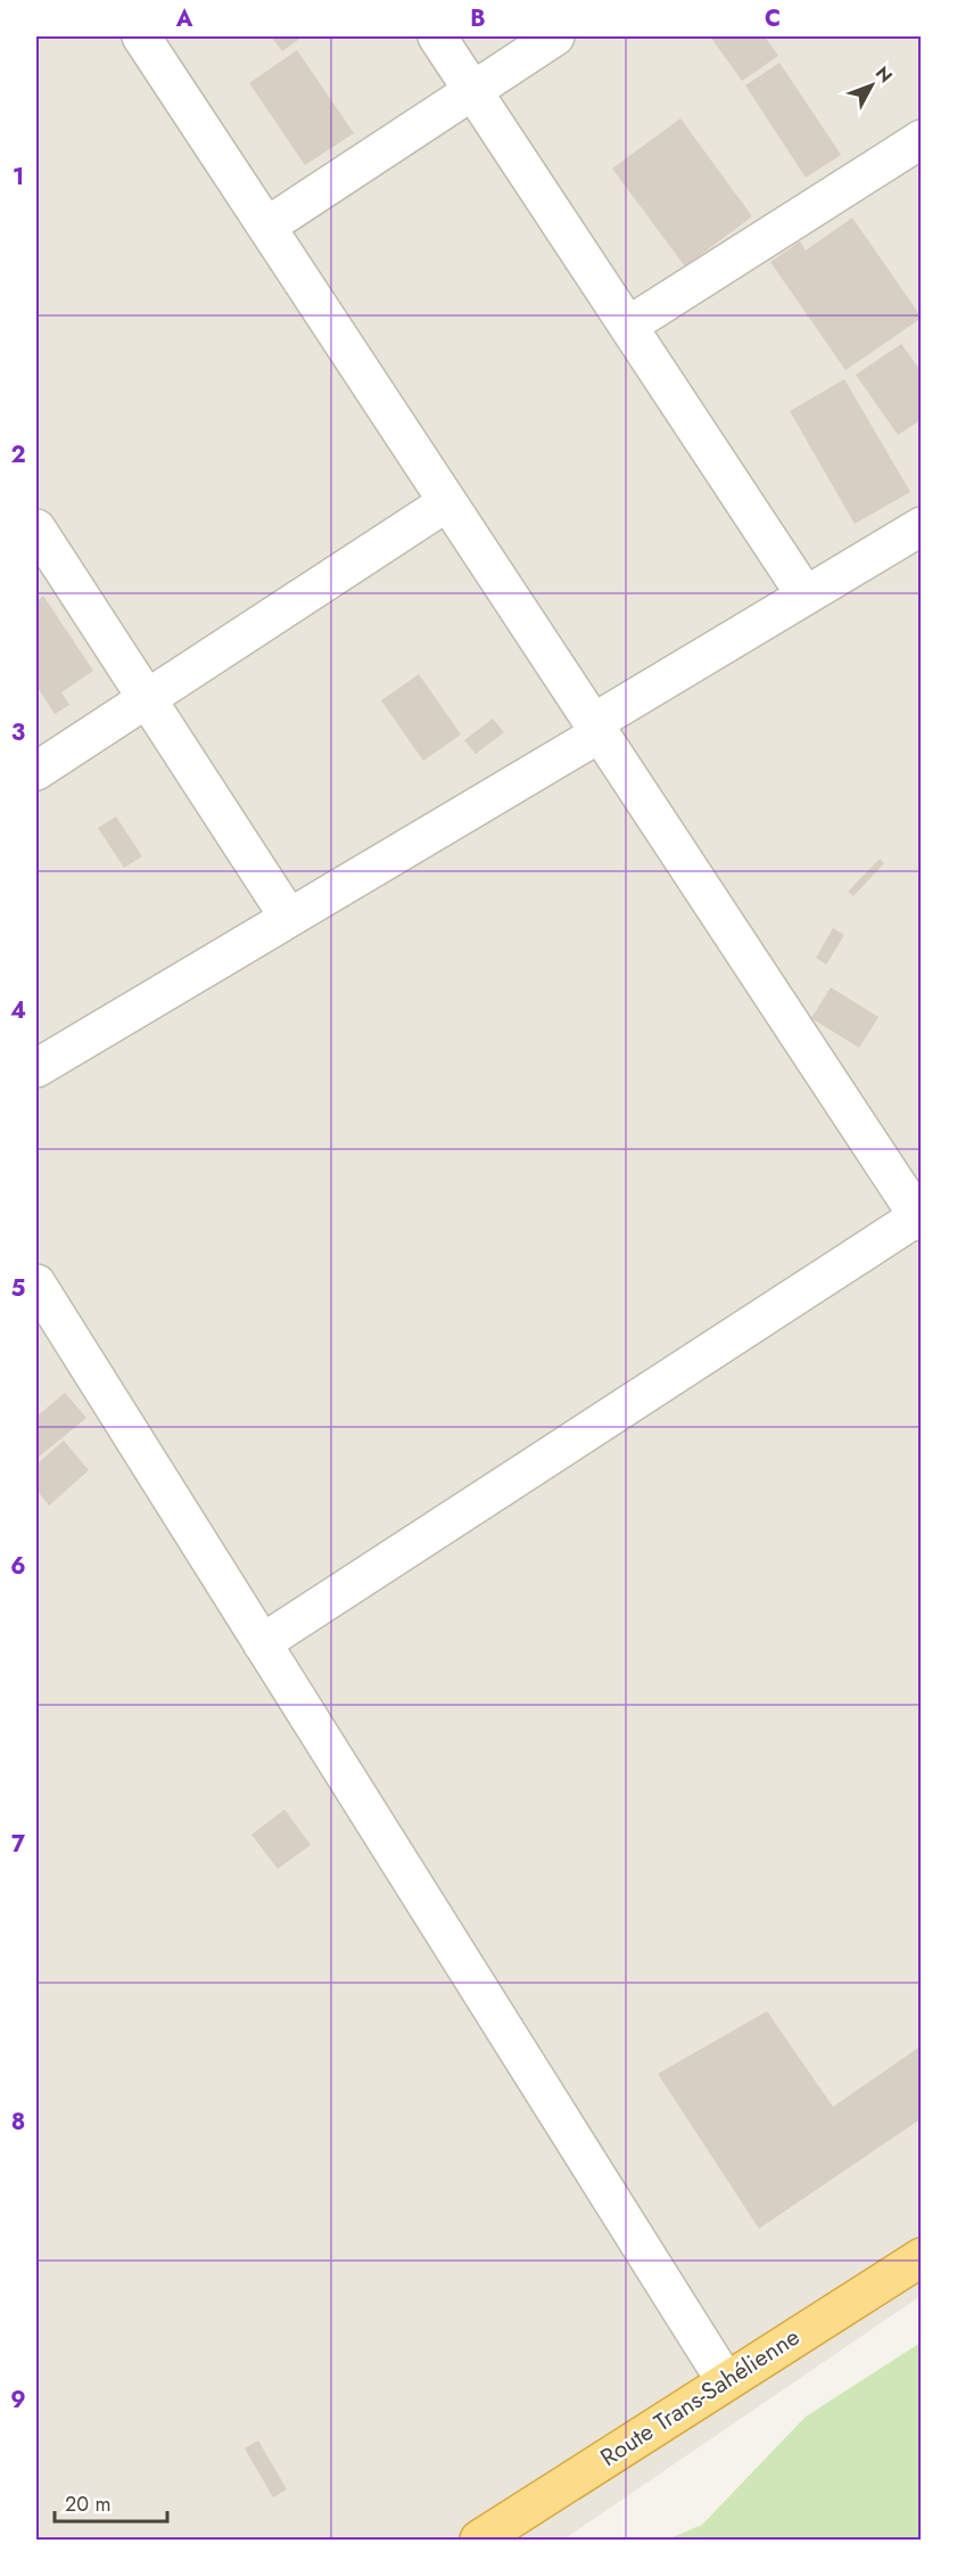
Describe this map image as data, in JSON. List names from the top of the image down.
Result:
{
  "streets": {
    "highway": ["Route Trans-Sahélienne"]
  },
  "scale_bar": "20 m",
  "north": "top right",
  "grid": {
    "columns": ["A", "B", "C"],
    "rows": [
      "1",
      "2",
      "3",
      "4",
      "5",
      "6",
      "7",
      "8",
      "9"
    ]
  }
}
